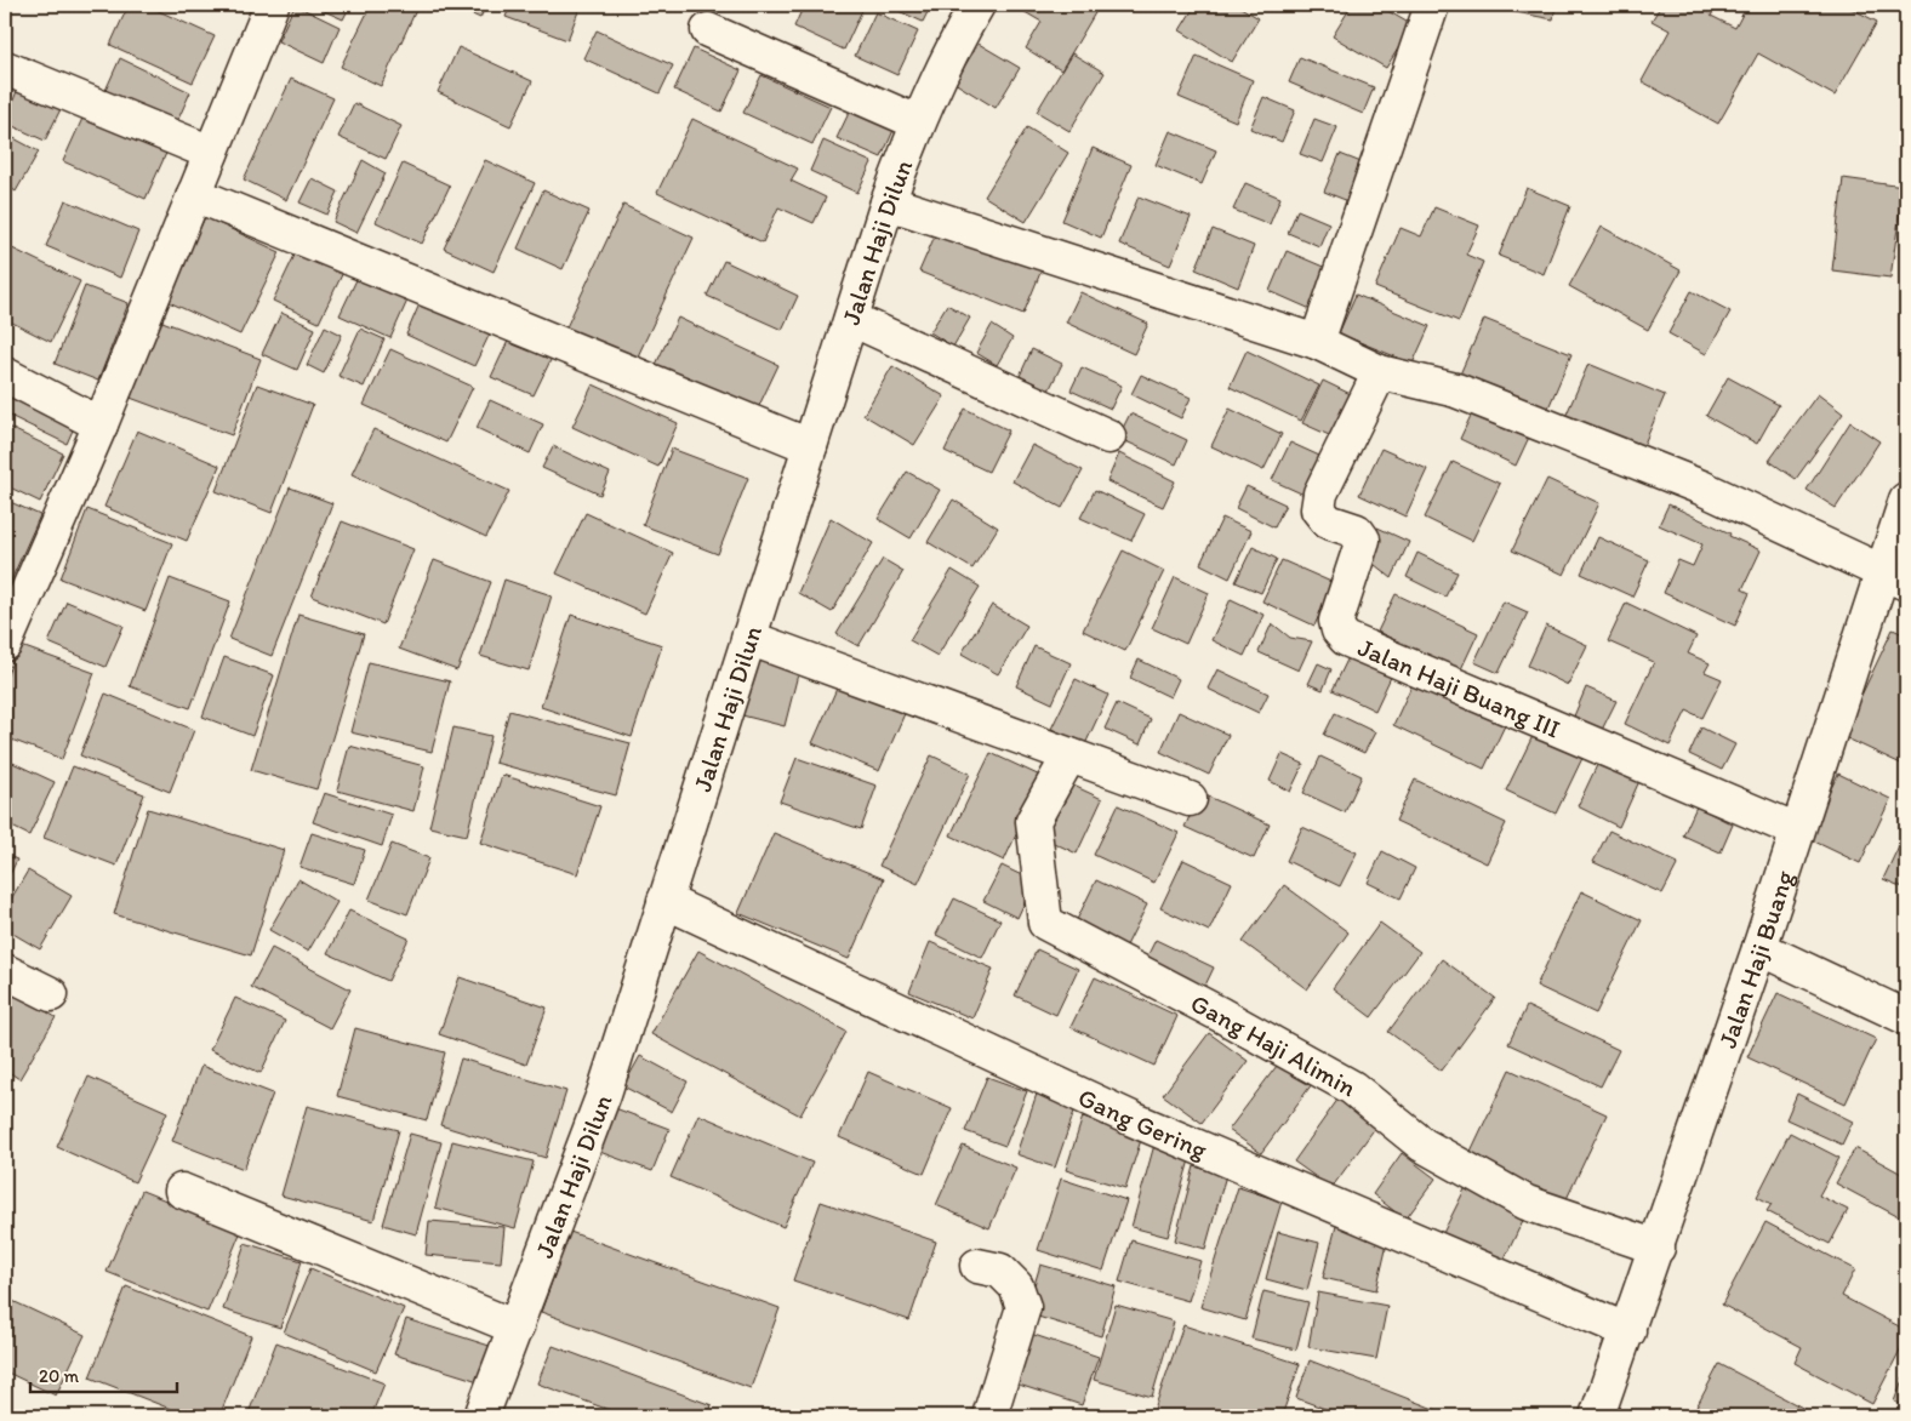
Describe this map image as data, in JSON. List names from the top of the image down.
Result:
{
  "streets": {
    "street": [
      "Jalan Haji Dilun",
      "Jalan Haji Buang III",
      "Jalan Haji Buang",
      "Gang Haji Alimin",
      "Gang Gering"
    ]
  },
  "crossings": [
    ["Jalan Haji Dilun", "Gang Gering"],
    ["Jalan Haji Buang III", "Jalan Haji Buang"],
    ["Jalan Haji Buang", "Gang Haji Alimin"],
    ["Jalan Haji Buang", "Gang Gering"]
  ],
  "scale_bar": "20 m"
}
